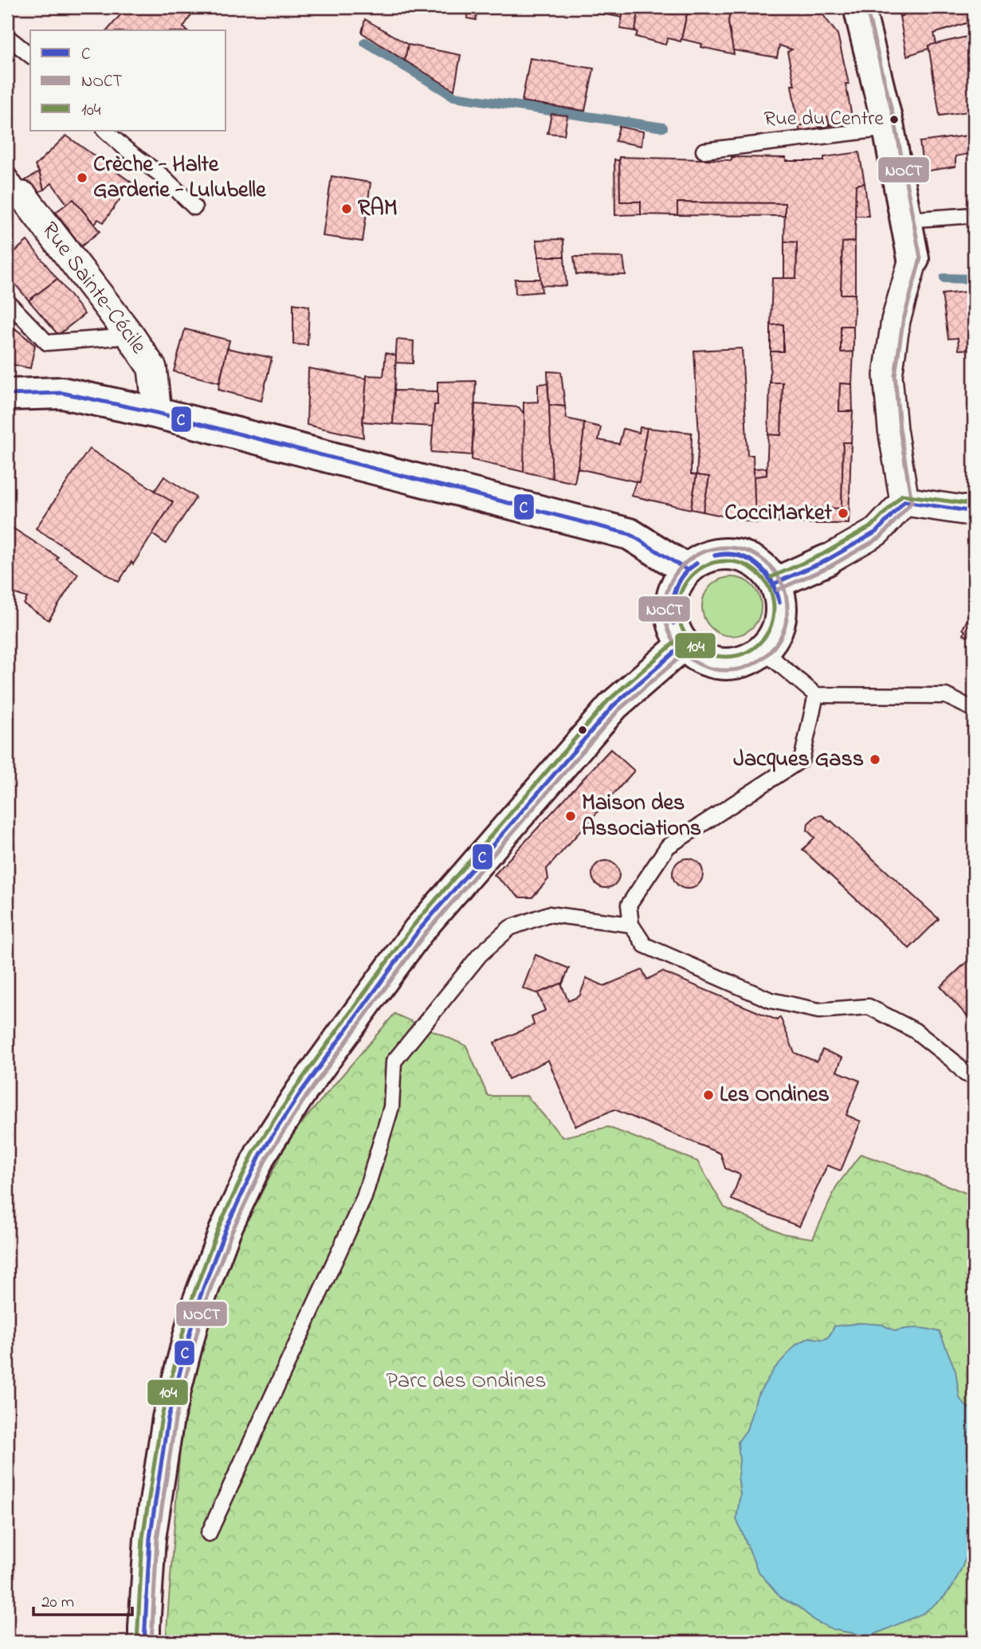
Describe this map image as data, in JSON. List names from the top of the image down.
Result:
{
  "streets": {
    "street": ["Rue Sainte-Cécile"]
  },
  "parks": ["Parc des Ondines"],
  "places": [
    "Rue du Centre",
    "Crèche - Halte Garderie - Lulubelle",
    "RAM",
    "CocciMarket",
    "Jacques Gass",
    "Maison des Associations",
    "Les Ondines"
  ],
  "lines": ["transit line NOCT", "transit line C", "transit line 104"],
  "legend": ["C", "NOCT", "104"],
  "scale_bar": "20 m"
}
